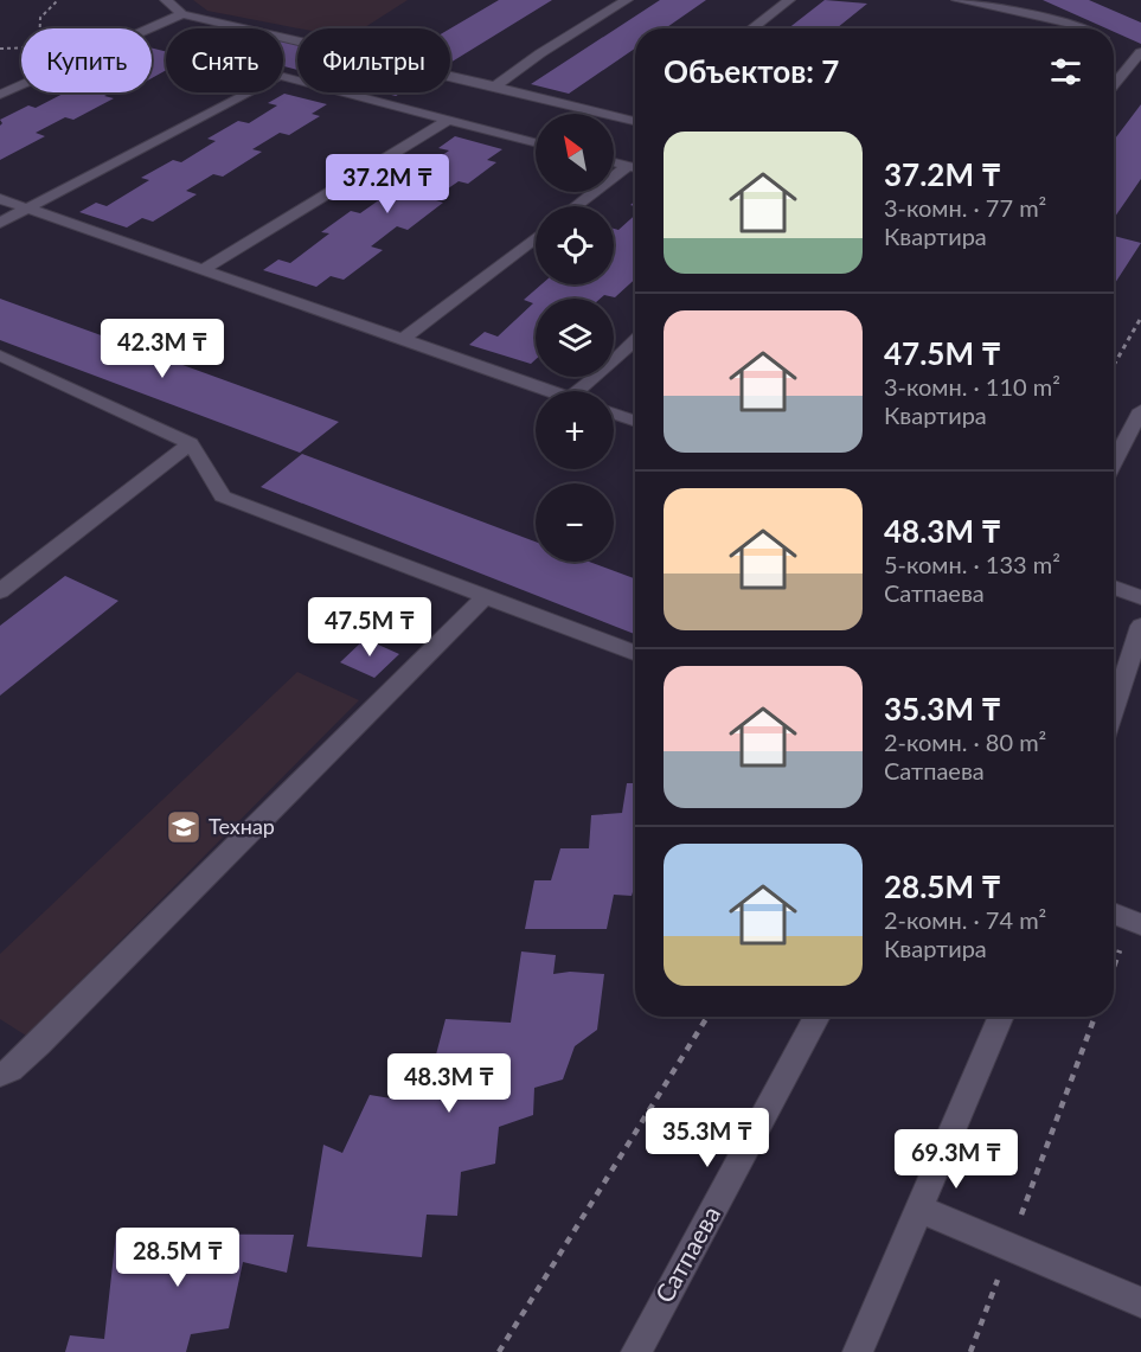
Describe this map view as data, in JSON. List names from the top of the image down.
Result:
{
  "streets": {
    "street": ["Сатпаева"]
  },
  "places": {
    "school or university": ["Технар"]
  },
  "north": "top left",
  "page": {
    "chip": ["Купить", "Снять", "Фильтры"],
    "heading": "Объектов: 7",
    "map_buttons": ["+", "−"],
    "list": [
      {
        "name": "37.2M ₸",
        "note": "3-комн. · 77 m² · Квартира"
      },
      {
        "name": "47.5M ₸",
        "note": "3-комн. · 110 m² · Квартира"
      },
      {
        "name": "48.3M ₸",
        "note": "5-комн. · 133 m² · Сатпаева"
      },
      {
        "name": "35.3M ₸",
        "note": "2-комн. · 80 m² · Сатпаева"
      },
      {
        "name": "28.5M ₸",
        "note": "2-комн. · 74 m² · Квартира"
      }
    ],
    "price": [
      "37.2M ₸",
      "42.3M ₸",
      "47.5M ₸",
      "48.3M ₸",
      "35.3M ₸",
      "69.3M ₸",
      "28.5M ₸"
    ]
  }
}
